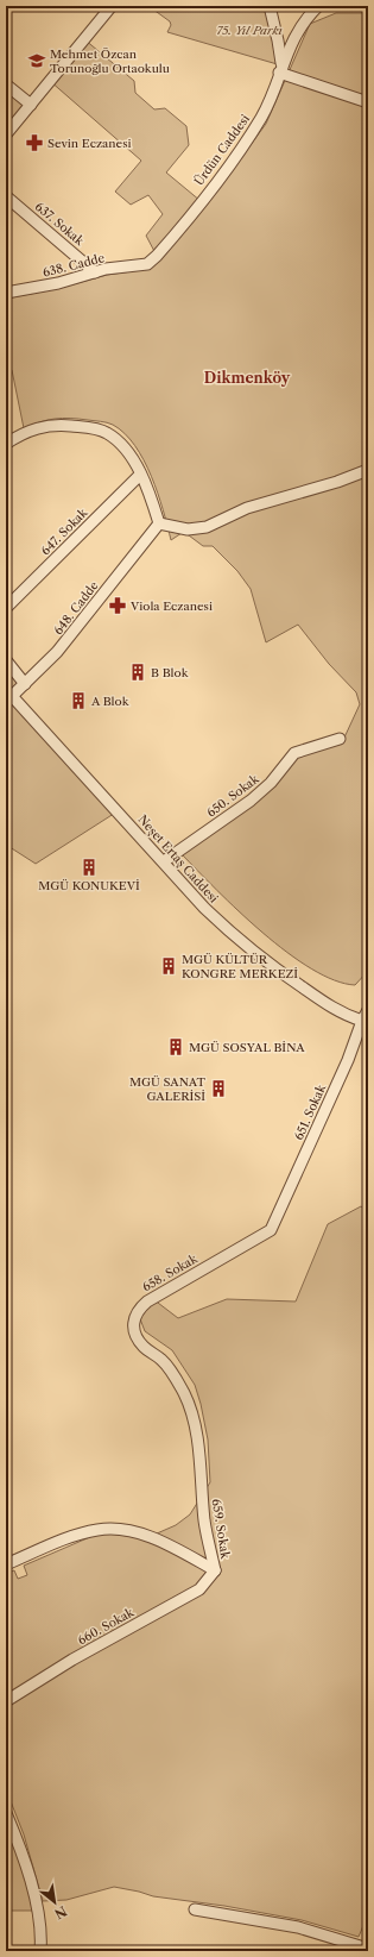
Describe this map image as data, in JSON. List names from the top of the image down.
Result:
{
  "streets": {
    "street": [
      "Ürdün Caddesi",
      "637. Sokak",
      "638. Cadde",
      "647. Sokak",
      "648. Cadde",
      "650. Sokak",
      "Neşet Ertaş Caddesi",
      "651. Sokak",
      "658. Sokak",
      "659. Sokak",
      "660. Sokak"
    ]
  },
  "crossings": [
    ["Ürdün Caddesi", "638. Cadde"],
    ["637. Sokak", "638. Cadde"],
    ["648. Cadde", "Neşet Ertaş Caddesi"],
    ["650. Sokak", "Neşet Ertaş Caddesi"],
    ["Neşet Ertaş Caddesi", "651. Sokak"],
    ["651. Sokak", "658. Sokak"],
    ["658. Sokak", "659. Sokak"],
    ["659. Sokak", "660. Sokak"]
  ],
  "districts": ["Dikmenköy"],
  "parks": ["75. Yıl Parkı"],
  "places": {
    "school or university": ["Mehmet Özcan Torunoğlu Ortaokulu"],
    "pharmacy": ["Sevin Eczanesi", "Viola Eczanesi"],
    "building": [
      "B Blok",
      "A Blok",
      "MGÜ KONUKEVİ",
      "MGÜ KÜLTÜR KONGRE MERKEZİ",
      "MGÜ SOSYAL BİNA",
      "MGÜ SANAT GALERİSİ"
    ]
  },
  "north": "bottom right"
}
